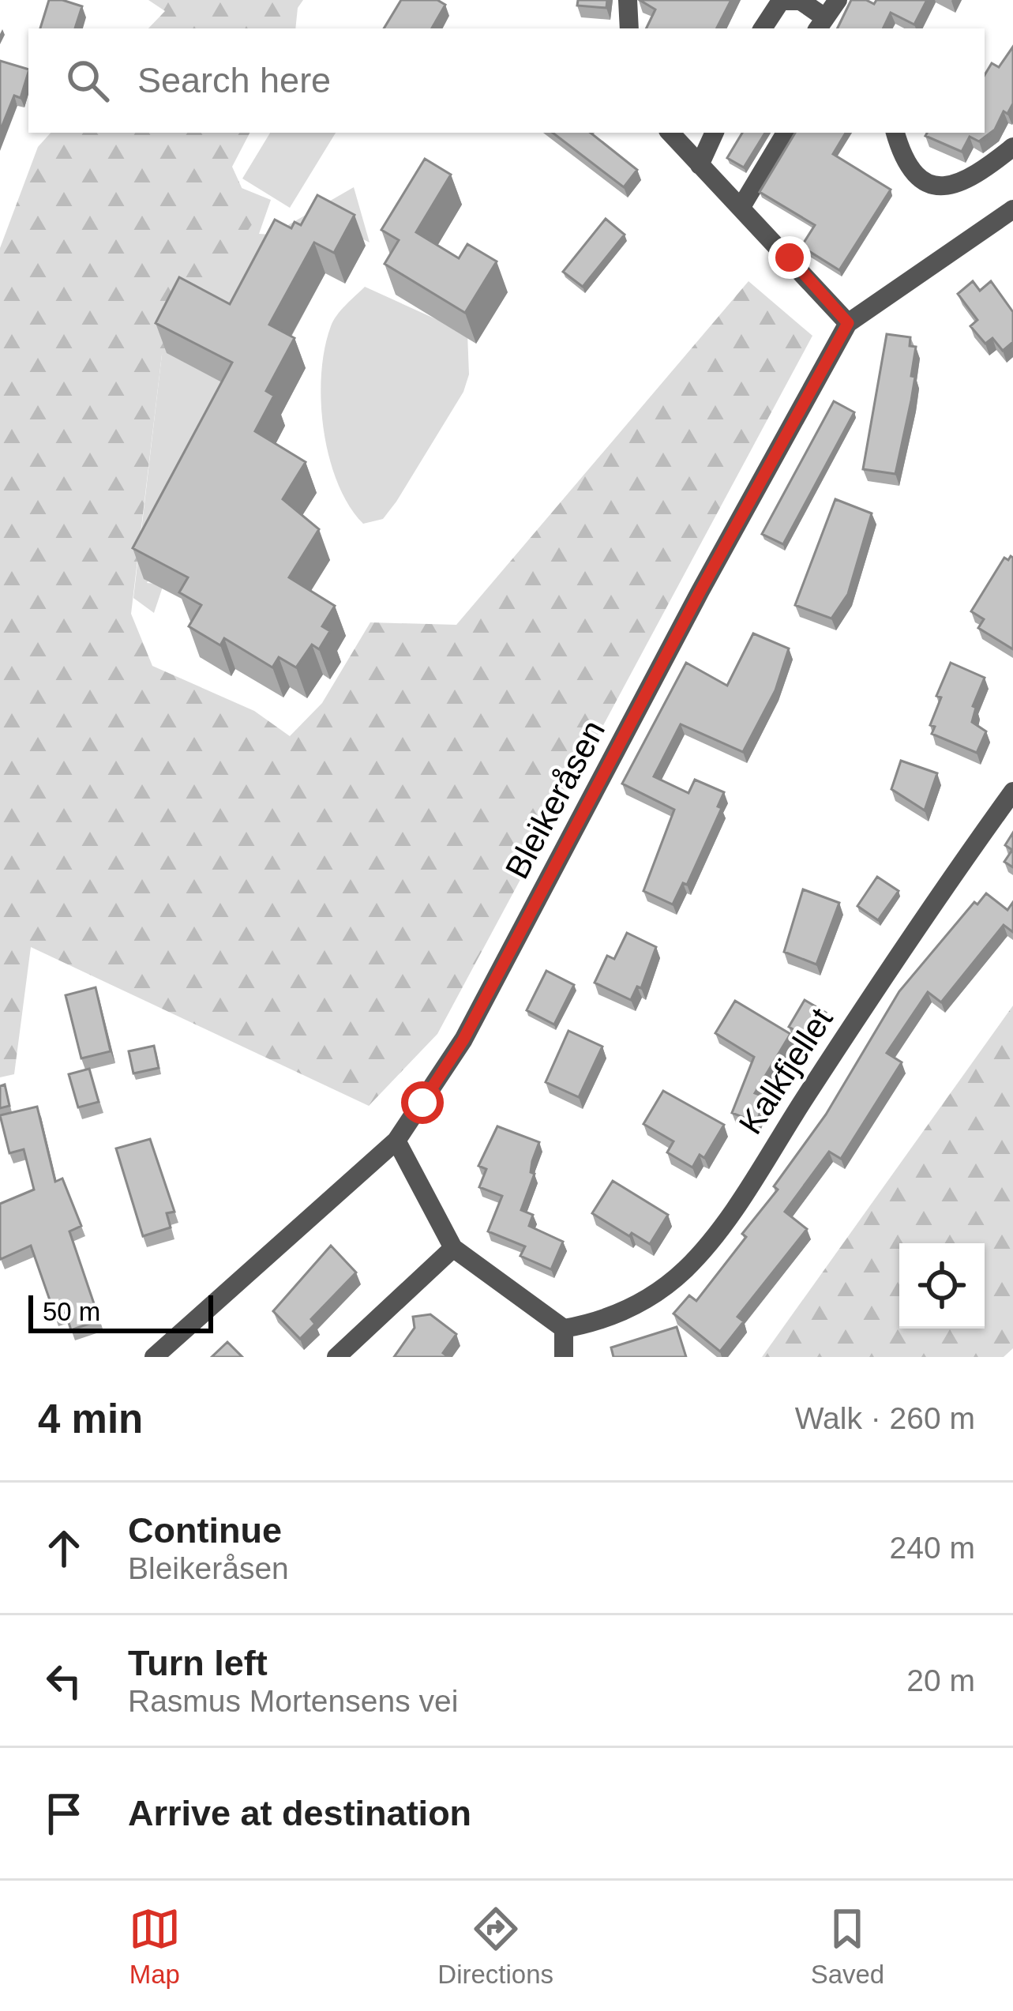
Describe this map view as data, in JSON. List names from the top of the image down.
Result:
{
  "streets": {
    "street": ["Bleikeråsen", "Kalkfjellet"]
  },
  "scale_bar": "50 m",
  "page": {
    "search": "Search here",
    "scale": "50 m",
    "heading": ["4 min", "Walk · 260 m"],
    "list": [
      ["Continue", "Bleikeråsen", "240 m"],
      ["Turn left", "Rasmus Mortensens vei", "20 m"],
      "Arrive at destination"
    ],
    "nav": ["Map", "Directions", "Saved"]
  }
}
